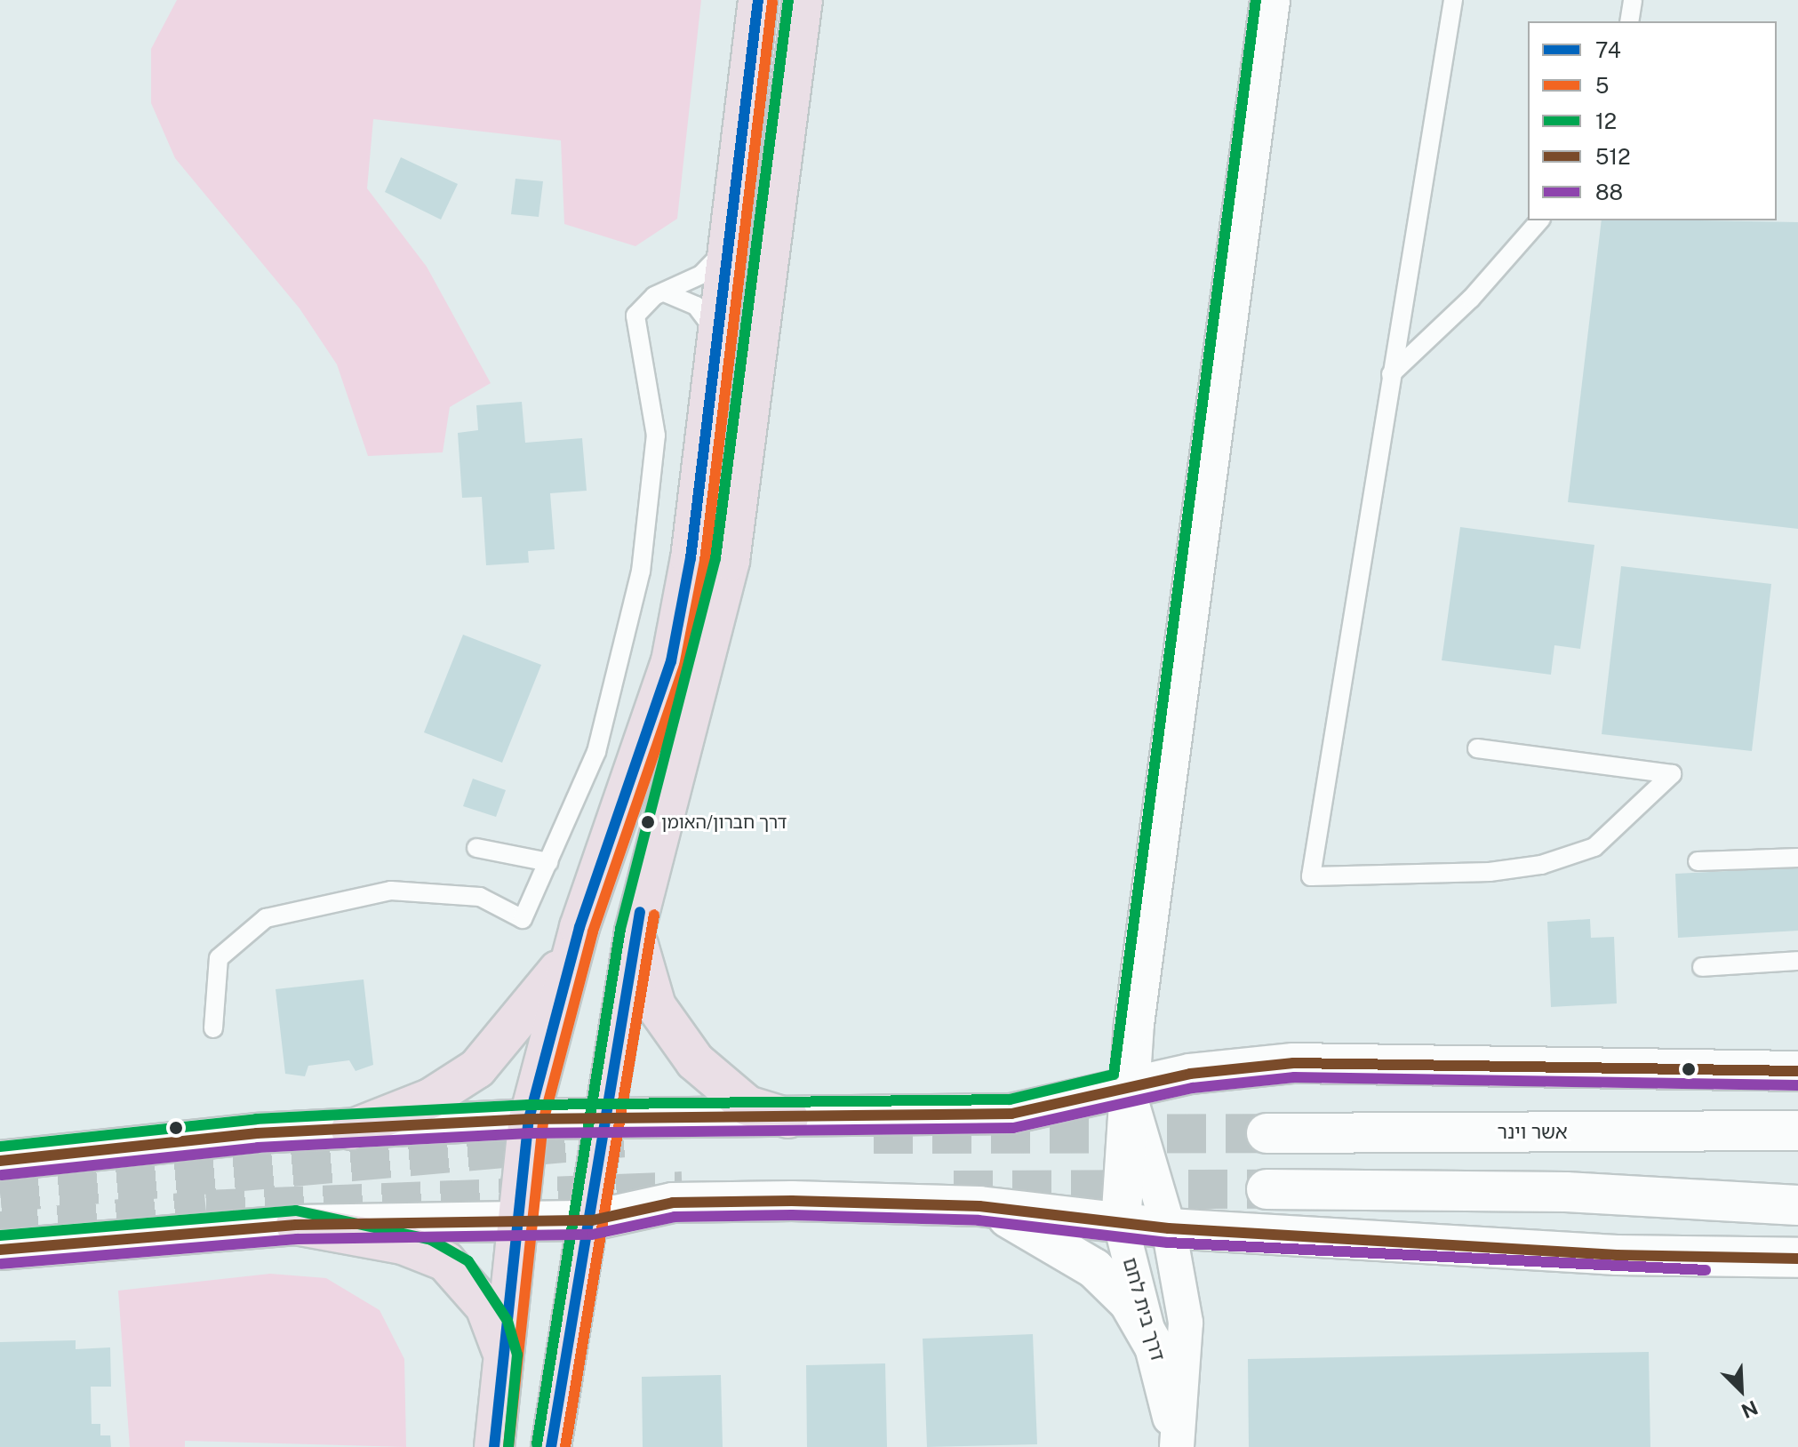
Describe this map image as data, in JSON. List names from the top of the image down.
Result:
{
  "streets": {
    "main road": ["אשר וינר", "דרך בית לחם"]
  },
  "places": ["דרך חברון/האומן"],
  "lines": [
    "transit line 74",
    "transit line 12",
    "transit line 5",
    "transit line 512",
    "transit line 88"
  ],
  "legend": [
    "74",
    "5",
    "12",
    "512",
    "88"
  ],
  "north": "bottom right"
}
